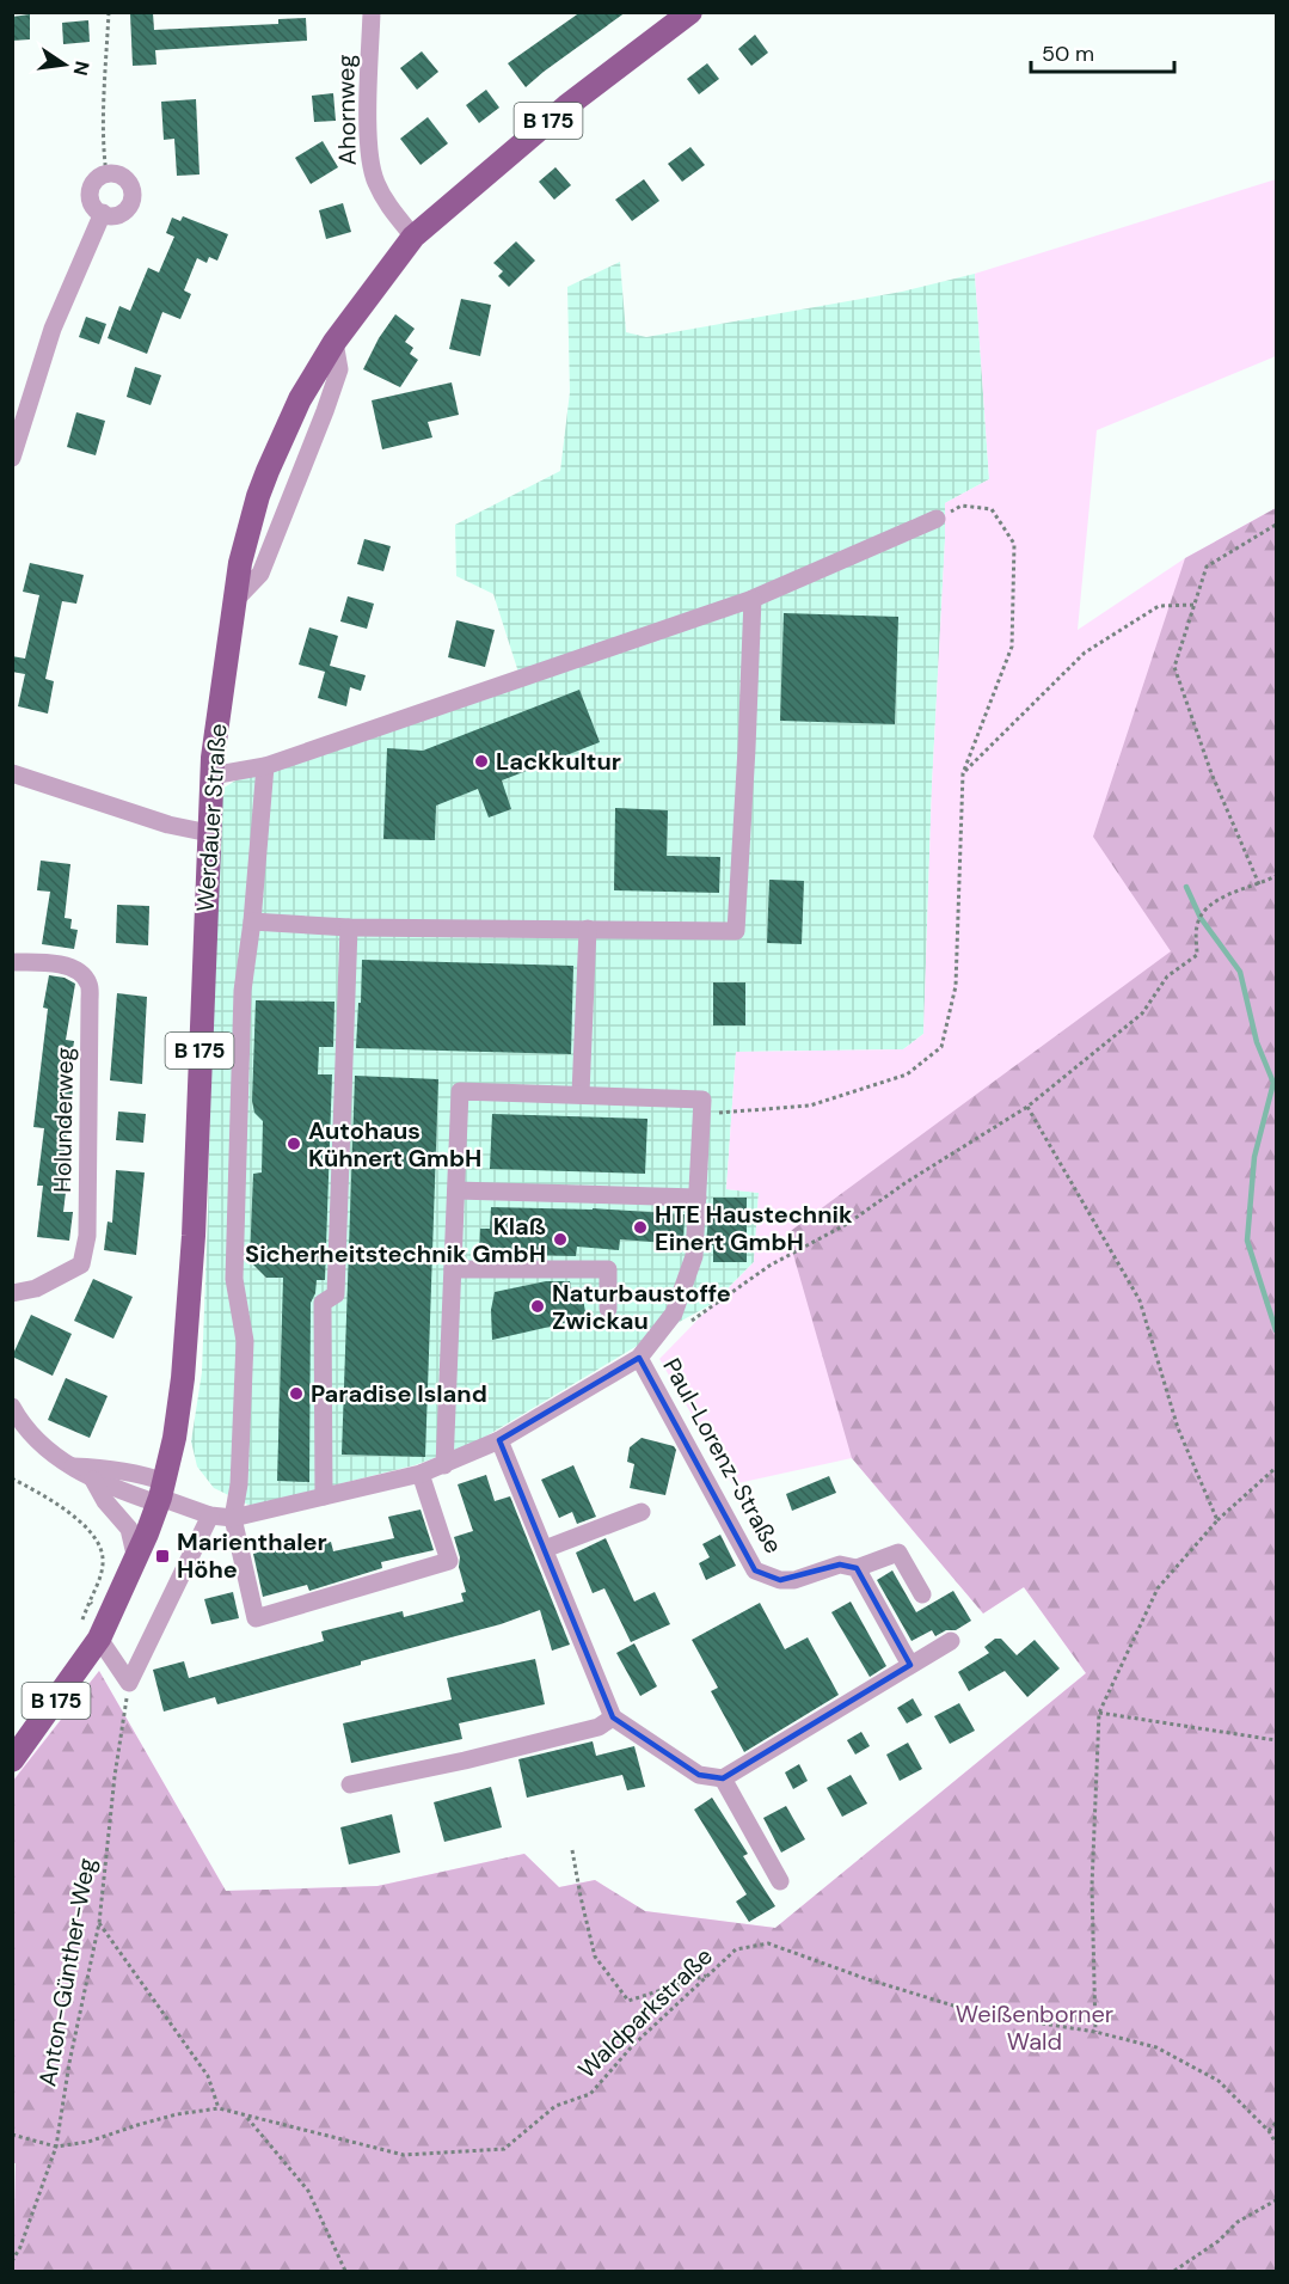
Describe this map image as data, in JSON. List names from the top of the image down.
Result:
{
  "streets": {
    "main road": ["B 175", "Werdauer Straße"],
    "street": ["Ahornweg", "Holunderweg", "Paul-Lorenz-Straße"],
    "path": ["Anton-Günther-Weg", "Waldparkstraße"]
  },
  "crossings": [
    ["Ahornweg", "Werdauer Straße"],
    ["Werdauer Straße", "Paul-Lorenz-Straße"],
    ["Anton-Günther-Weg", "Waldparkstraße"]
  ],
  "parks": ["Weißenborner Wald"],
  "places": {
    "other": [
      "Lackkultur",
      "Autohaus Kühnert GmbH",
      "HTE Haustechnik Einert GmbH",
      "Klaß Sicherheitstechnik GmbH",
      "Naturbaustoffe Zwickau",
      "Paradise Island"
    ],
    "transit": ["Marienthaler Höhe"]
  },
  "scale_bar": "50 m",
  "north": "right"
}
